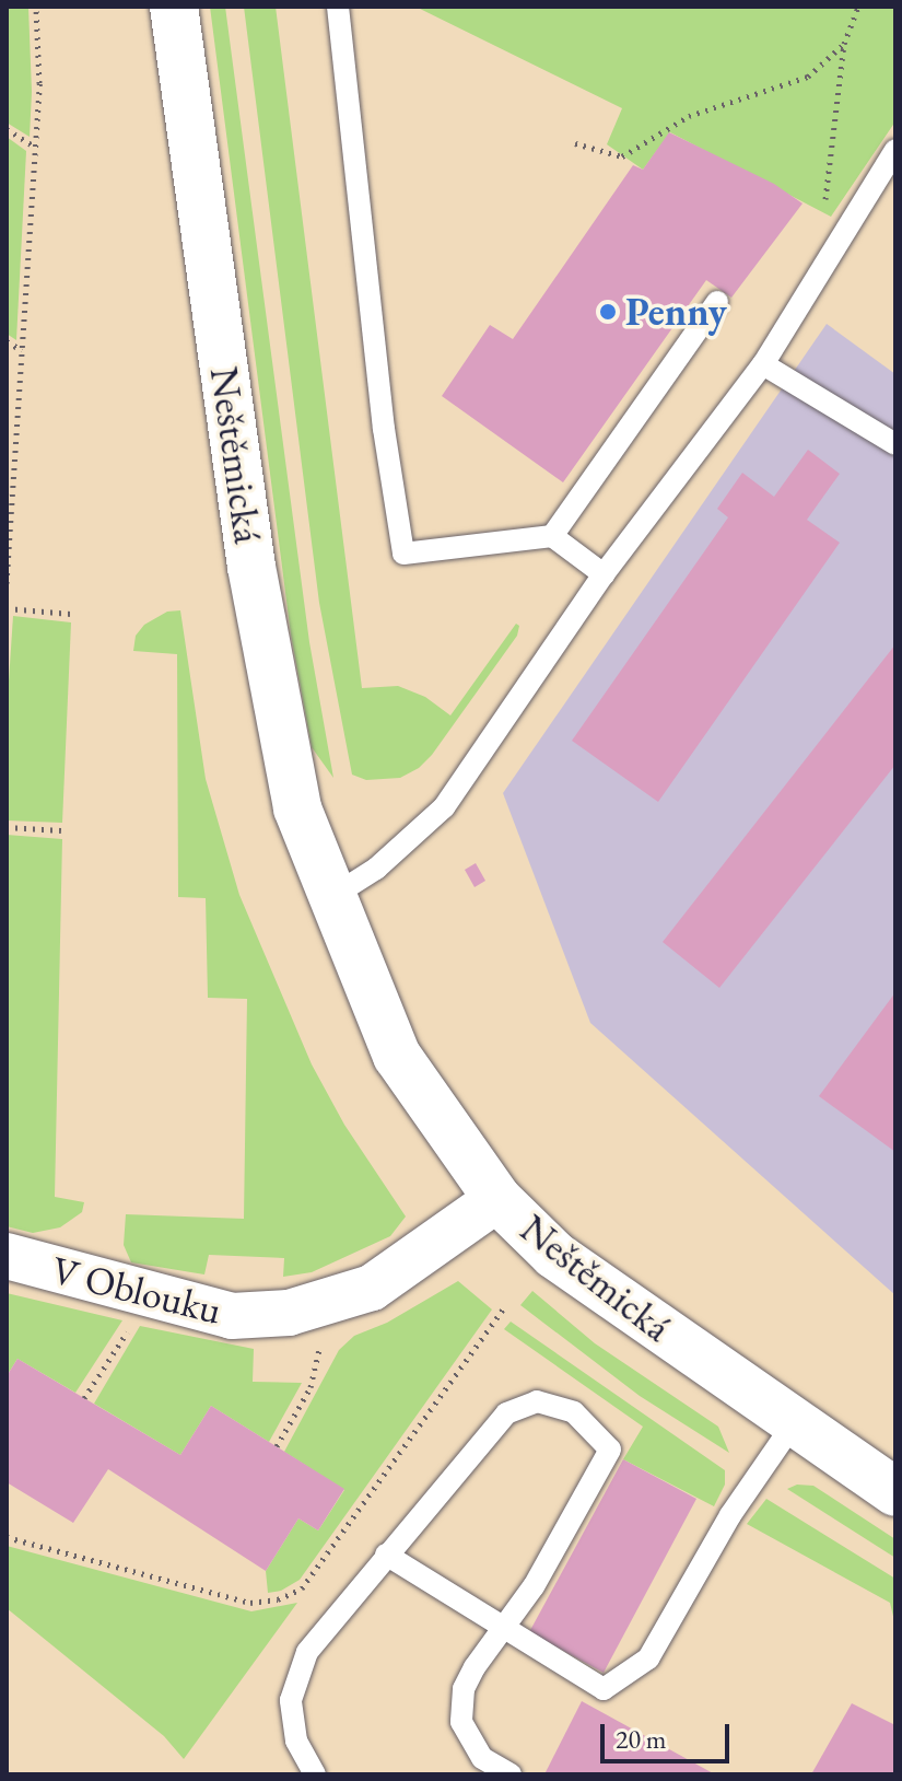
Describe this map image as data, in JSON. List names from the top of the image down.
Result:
{
  "streets": {
    "street": ["Neštěmická", "V Oblouku"]
  },
  "crossings": [
    ["Neštěmická", "V Oblouku"]
  ],
  "places": ["Penny"],
  "scale_bar": "20 m"
}
